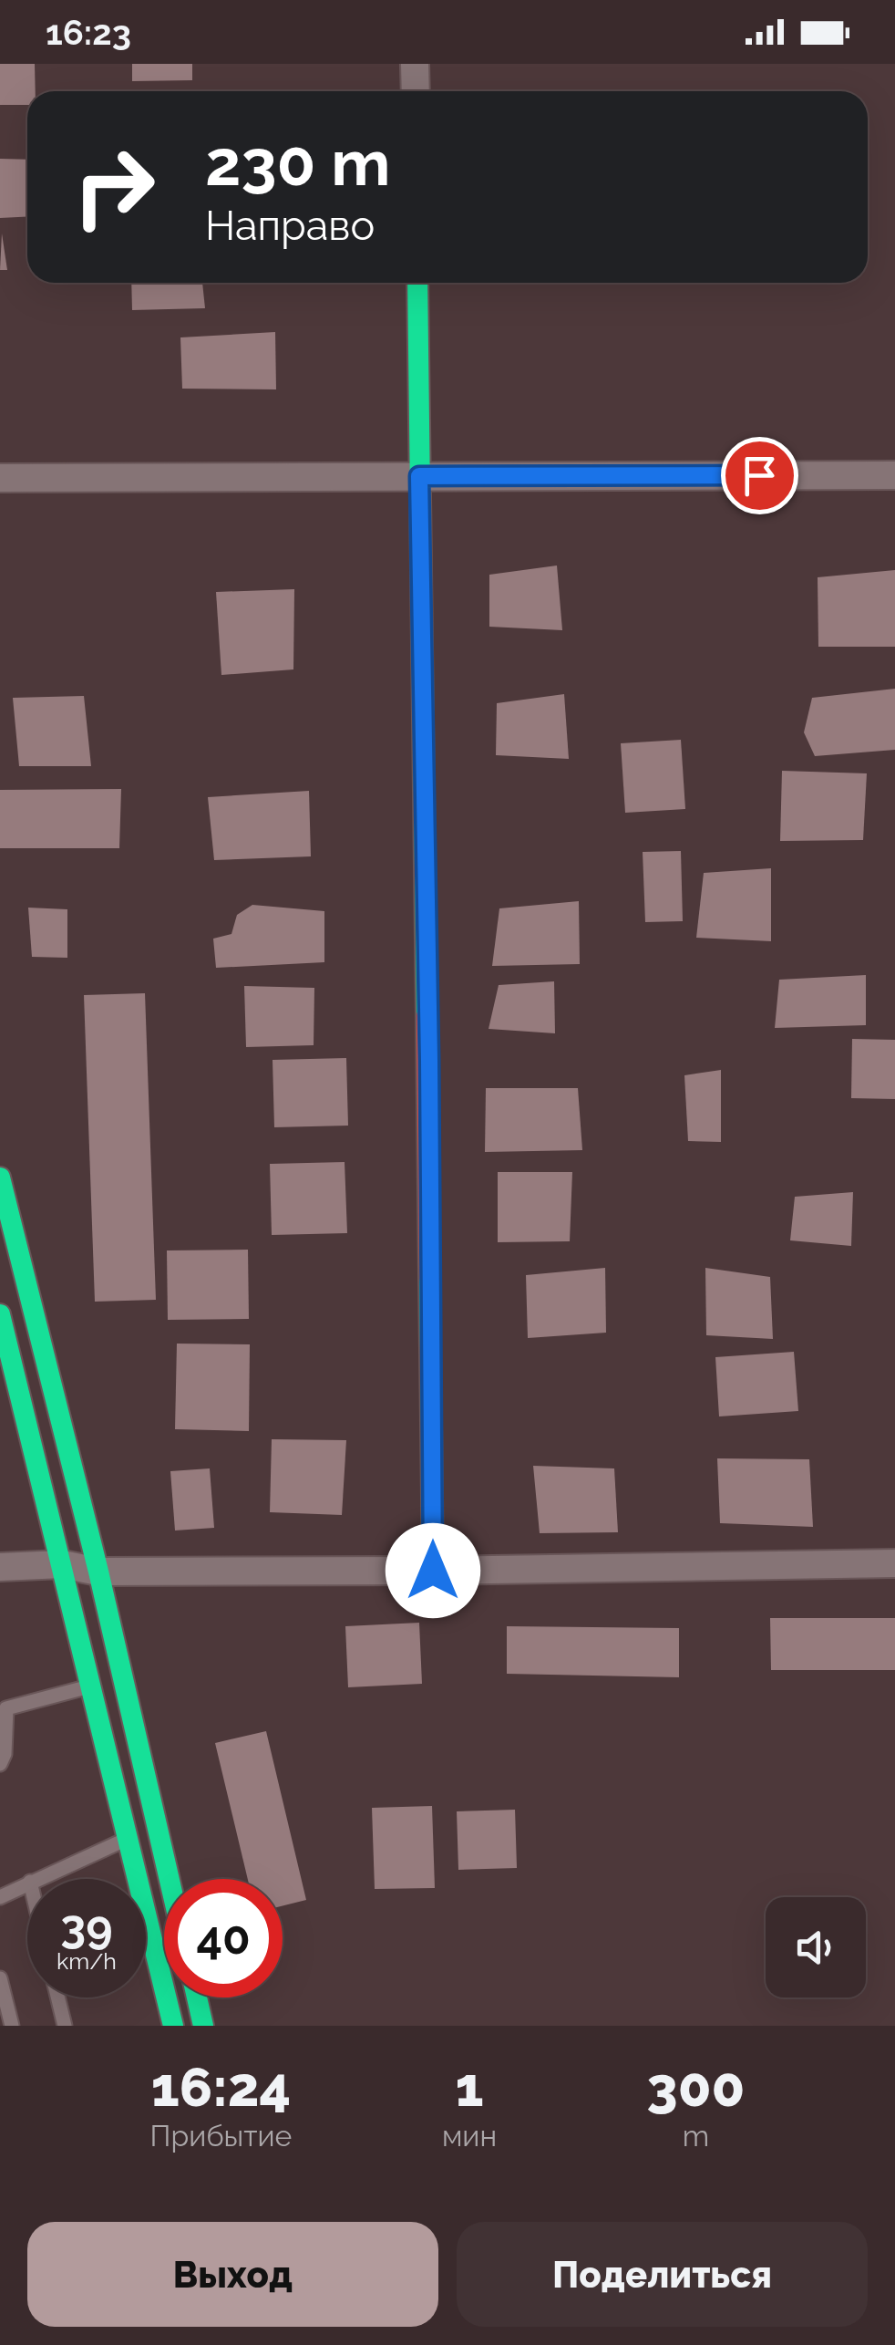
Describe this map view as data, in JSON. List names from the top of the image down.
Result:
{
  "page": {
    "status": "16:23",
    "turn": ["230 m", "Направо"],
    "speed": "39 km/h",
    "limit": "40",
    "eta": [
      "16:24",
      "Прибытие",
      "1",
      "мин",
      "300",
      "m"
    ],
    "buttons": ["Выход", "Поделиться"]
  }
}
